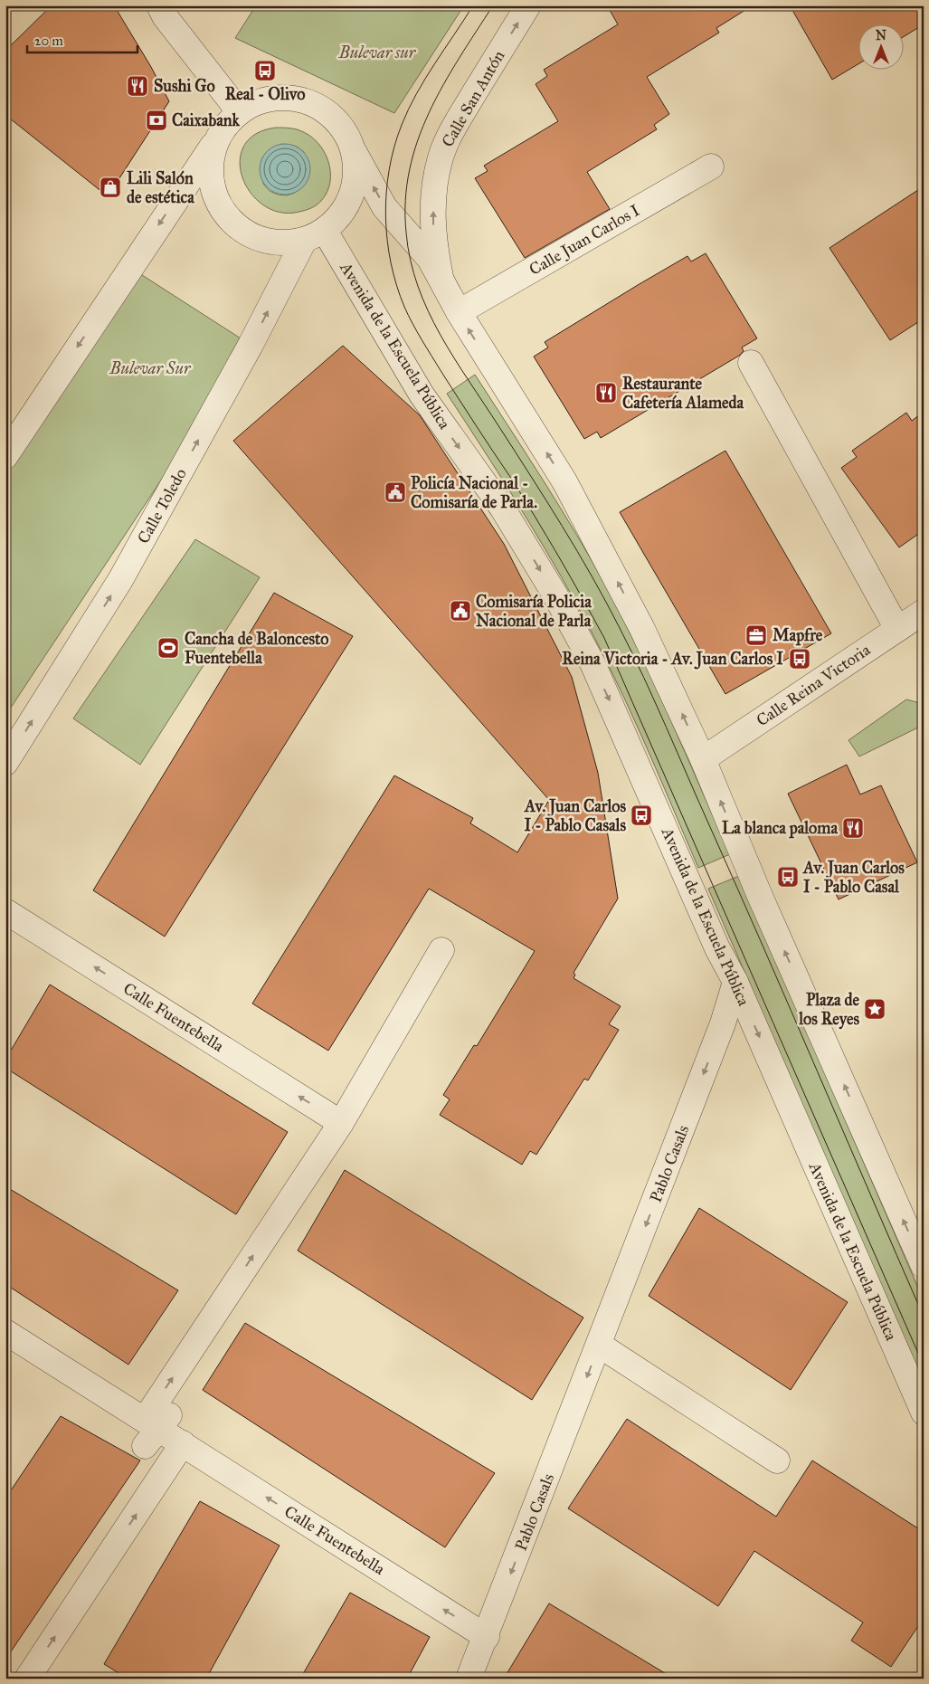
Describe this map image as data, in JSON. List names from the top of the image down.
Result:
{
  "streets": {
    "street": [
      "Calle San Antón",
      "Calle Juan Carlos I",
      "Avenida de la Escuela Pública",
      "Calle Toledo",
      "Calle Reina Victoria",
      "Calle Fuentebella",
      "Pablo Casals"
    ]
  },
  "crossings": [
    ["Avenida de la Escuela Pública", "Calle Toledo"],
    ["Avenida de la Escuela Pública", "Pablo Casals"],
    ["Calle Fuentebella", "Pablo Casals"]
  ],
  "one_way": ["Calle Fuentebella", "Pablo Casals"],
  "parks": ["Bulevar sur", "Bulevar Sur"],
  "places": {
    "bus stop": [
      "Real - Olivo",
      "Reina Victoria - Av. Juan Carlos I",
      "Av. Juan Carlos I - Pablo Casals",
      "Av. Juan Carlos I - Pablo Casal"
    ],
    "restaurant": ["Sushi Go", "Restaurante Cafetería Alameda", "La blanca paloma"],
    "bank": ["Caixabank"],
    "shop": ["Lili Salón de estética"],
    "public building": ["Policía Nacional - Comisaría de Parla.", "Comisaría Policia Nacional de Parla"],
    "office": ["Mapfre"],
    "sports": ["Cancha de Baloncesto Fuentebella"],
    "place": ["Plaza de los Reyes"]
  },
  "scale_bar": "20 m",
  "north": "top"
}
